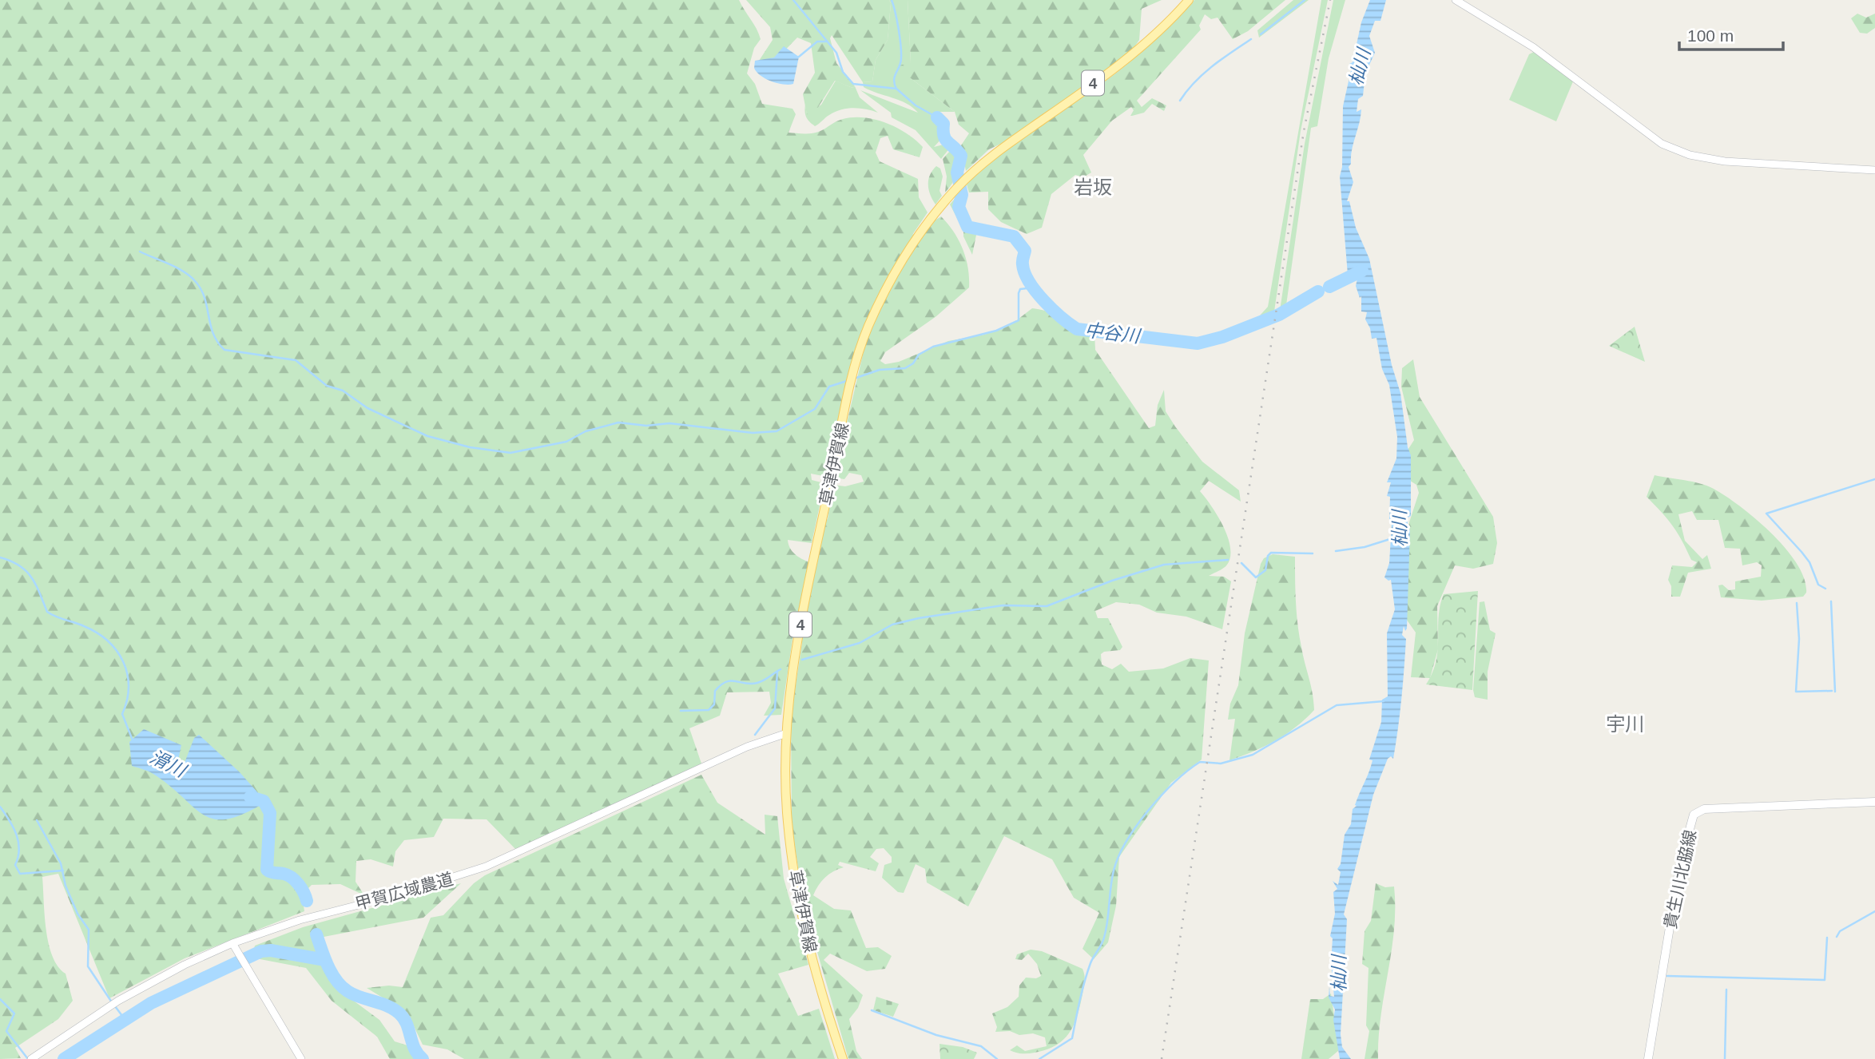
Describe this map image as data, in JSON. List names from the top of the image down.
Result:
{
  "streets": {
    "main road": ["4", "草津伊賀線", "貴生川北脇線"],
    "street": ["甲賀広域農道"]
  },
  "crossings": [
    ["草津伊賀線", "甲賀広域農道"]
  ],
  "districts": ["岩坂", "宇川"],
  "water": ["杣川", "中谷川", "滑川"],
  "scale_bar": "100 m"
}
